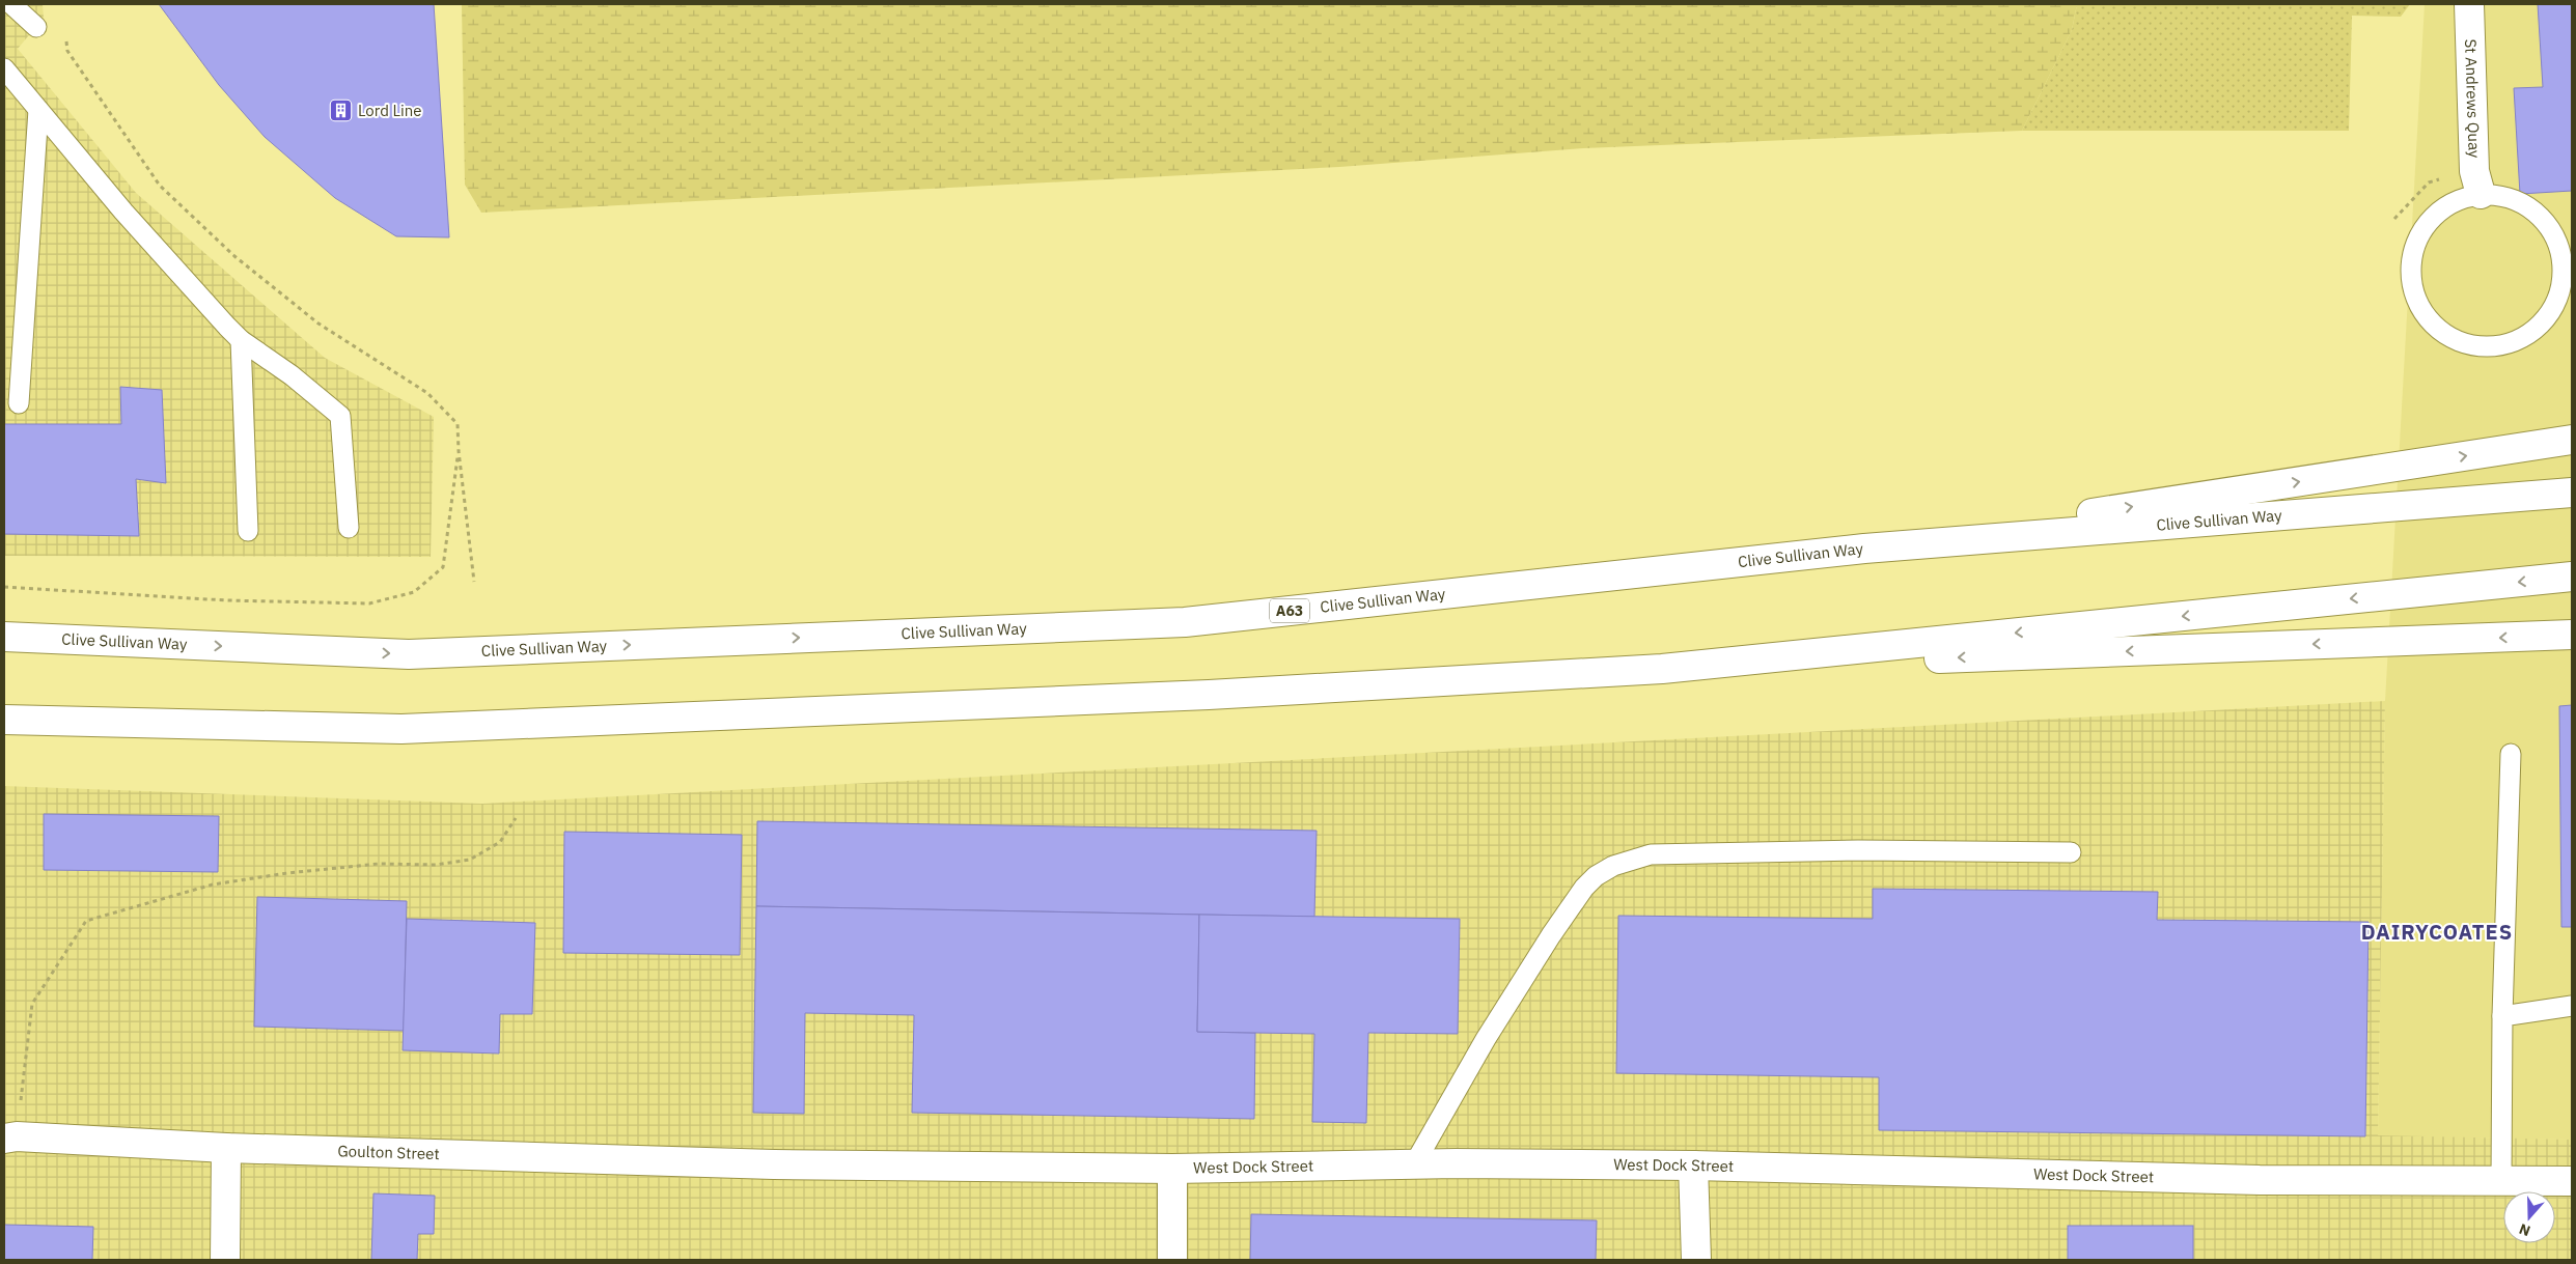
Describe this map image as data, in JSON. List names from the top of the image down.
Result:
{
  "streets": {
    "main road": [
      "St Andrews Quay",
      "Clive Sullivan Way",
      "A63",
      "Goulton Street",
      "West Dock Street"
    ]
  },
  "crossings": [
    ["Goulton Street", "West Dock Street"]
  ],
  "districts": ["DAIRYCOATES"],
  "places": {
    "building": ["Lord Line"]
  },
  "north": "bottom"
}
